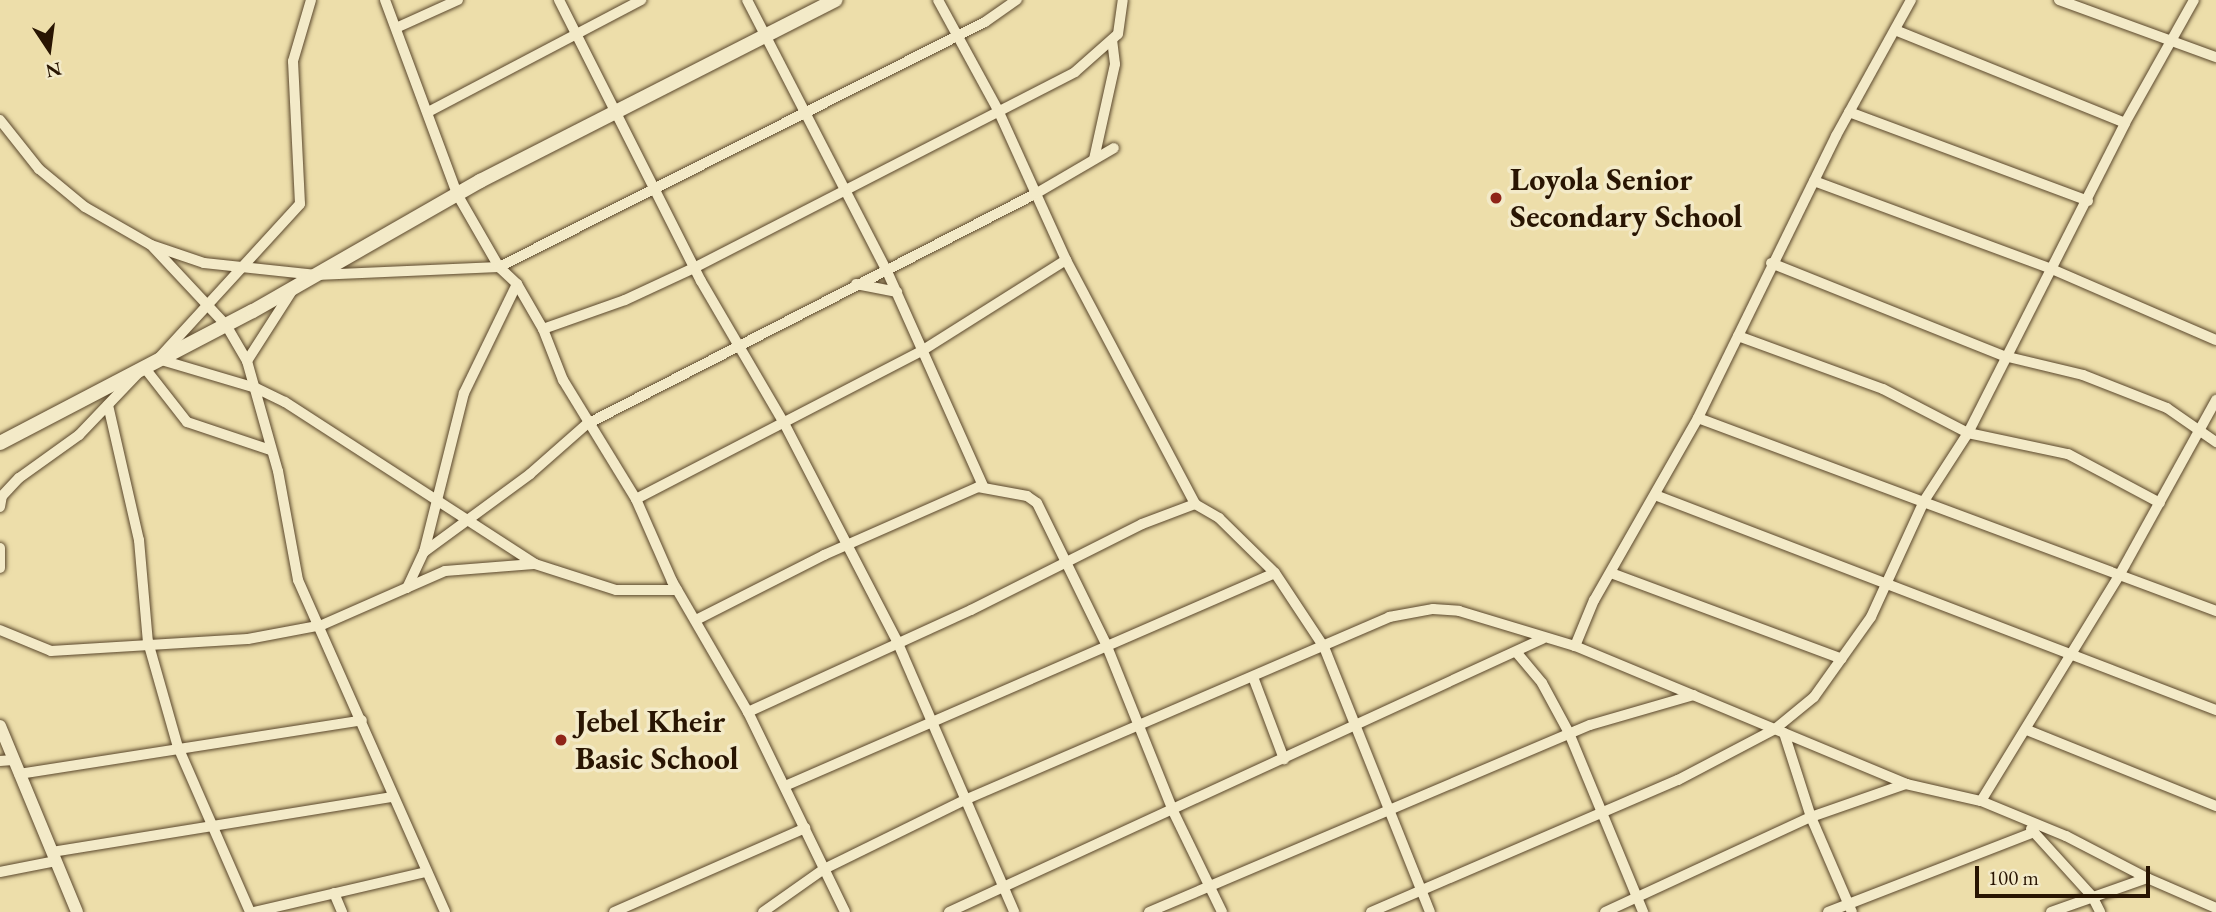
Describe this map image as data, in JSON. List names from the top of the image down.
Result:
{
  "places": ["Loyola Senior Secondary School", "Jebel Kheir Basic School"],
  "scale_bar": "100 m",
  "north": "bottom"
}
